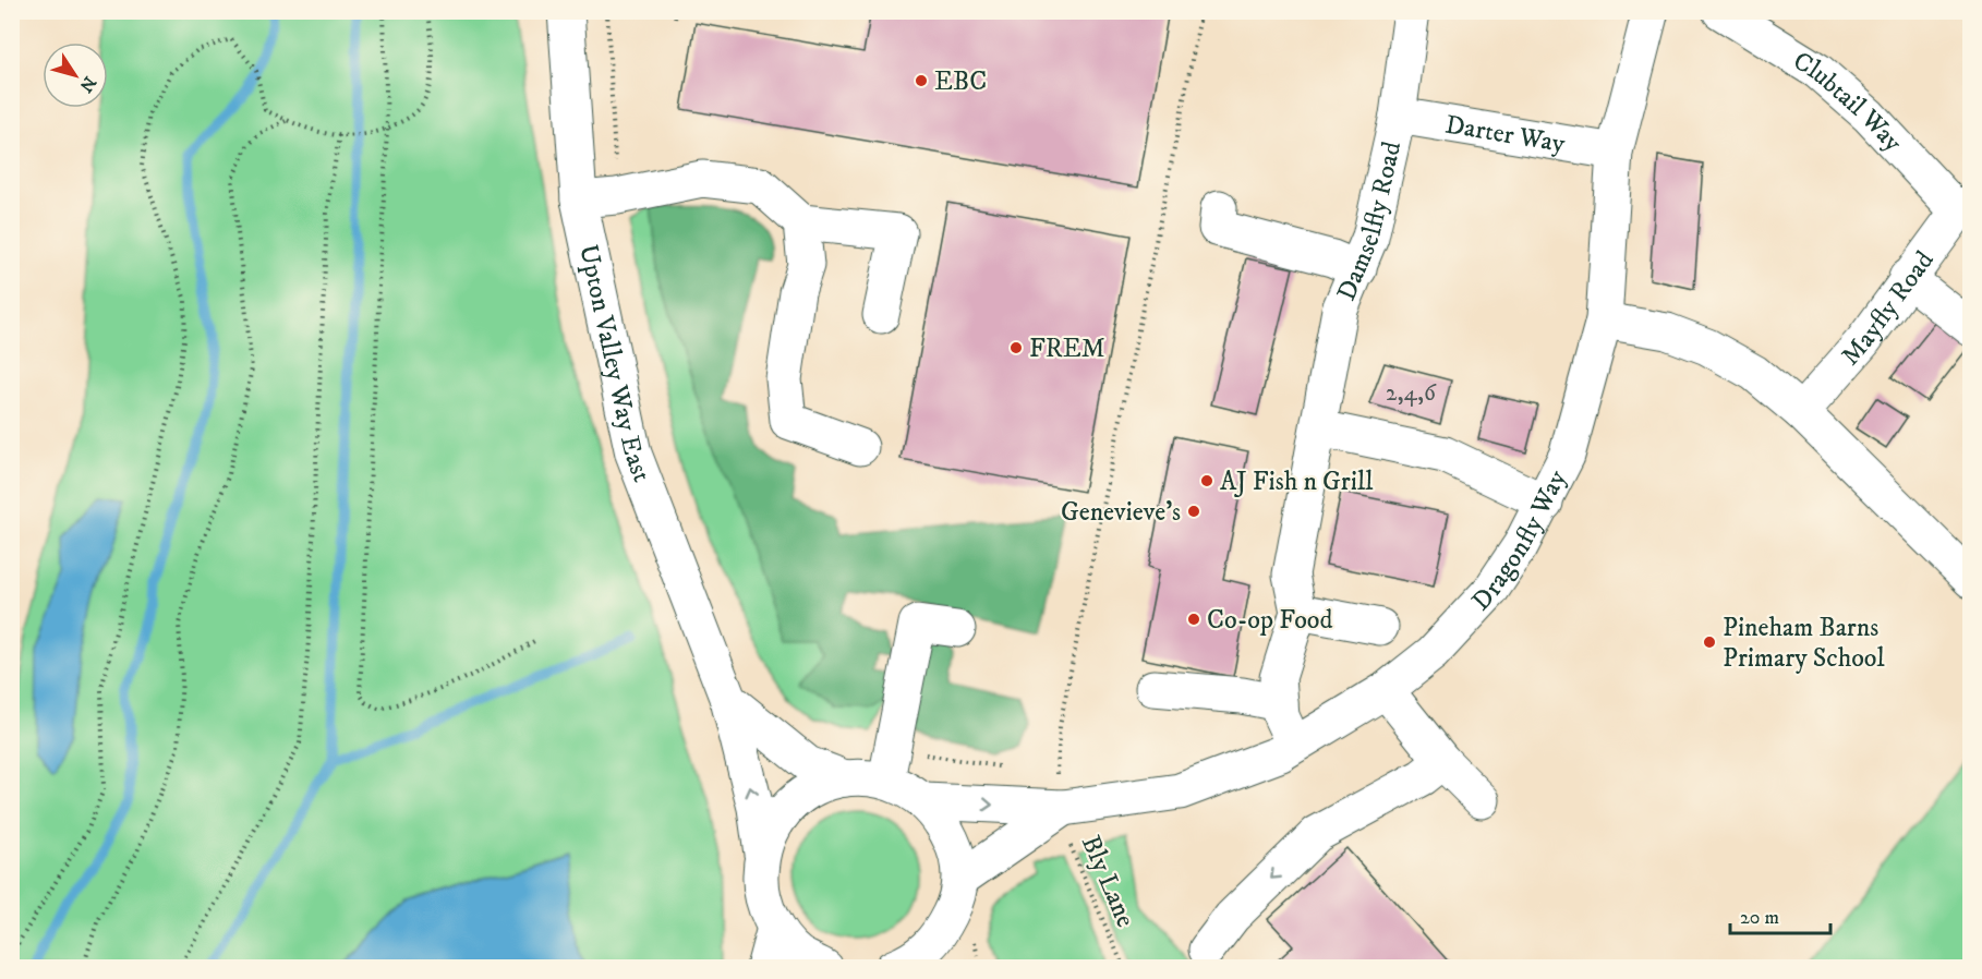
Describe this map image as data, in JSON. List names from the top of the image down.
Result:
{
  "streets": {
    "street": [
      "Clubtail Way",
      "Darter Way",
      "Damselfly Road",
      "Mayfly Road",
      "Upton Valley Way East",
      "Dragonfly Way"
    ],
    "path": ["Bly Lane"]
  },
  "crossings": [
    ["Clubtail Way", "Mayfly Road"],
    ["Darter Way", "Damselfly Road"],
    ["Darter Way", "Dragonfly Way"],
    ["Dragonfly Way", "Bly Lane"]
  ],
  "places": [
    "EBC",
    "FREM",
    "AJ Fish n Grill",
    "Genevieve's",
    "Co-op Food",
    "Pineham Barns Primary School"
  ],
  "house_numbers": ["2,4,6"],
  "scale_bar": "20 m",
  "north": "bottom right"
}
